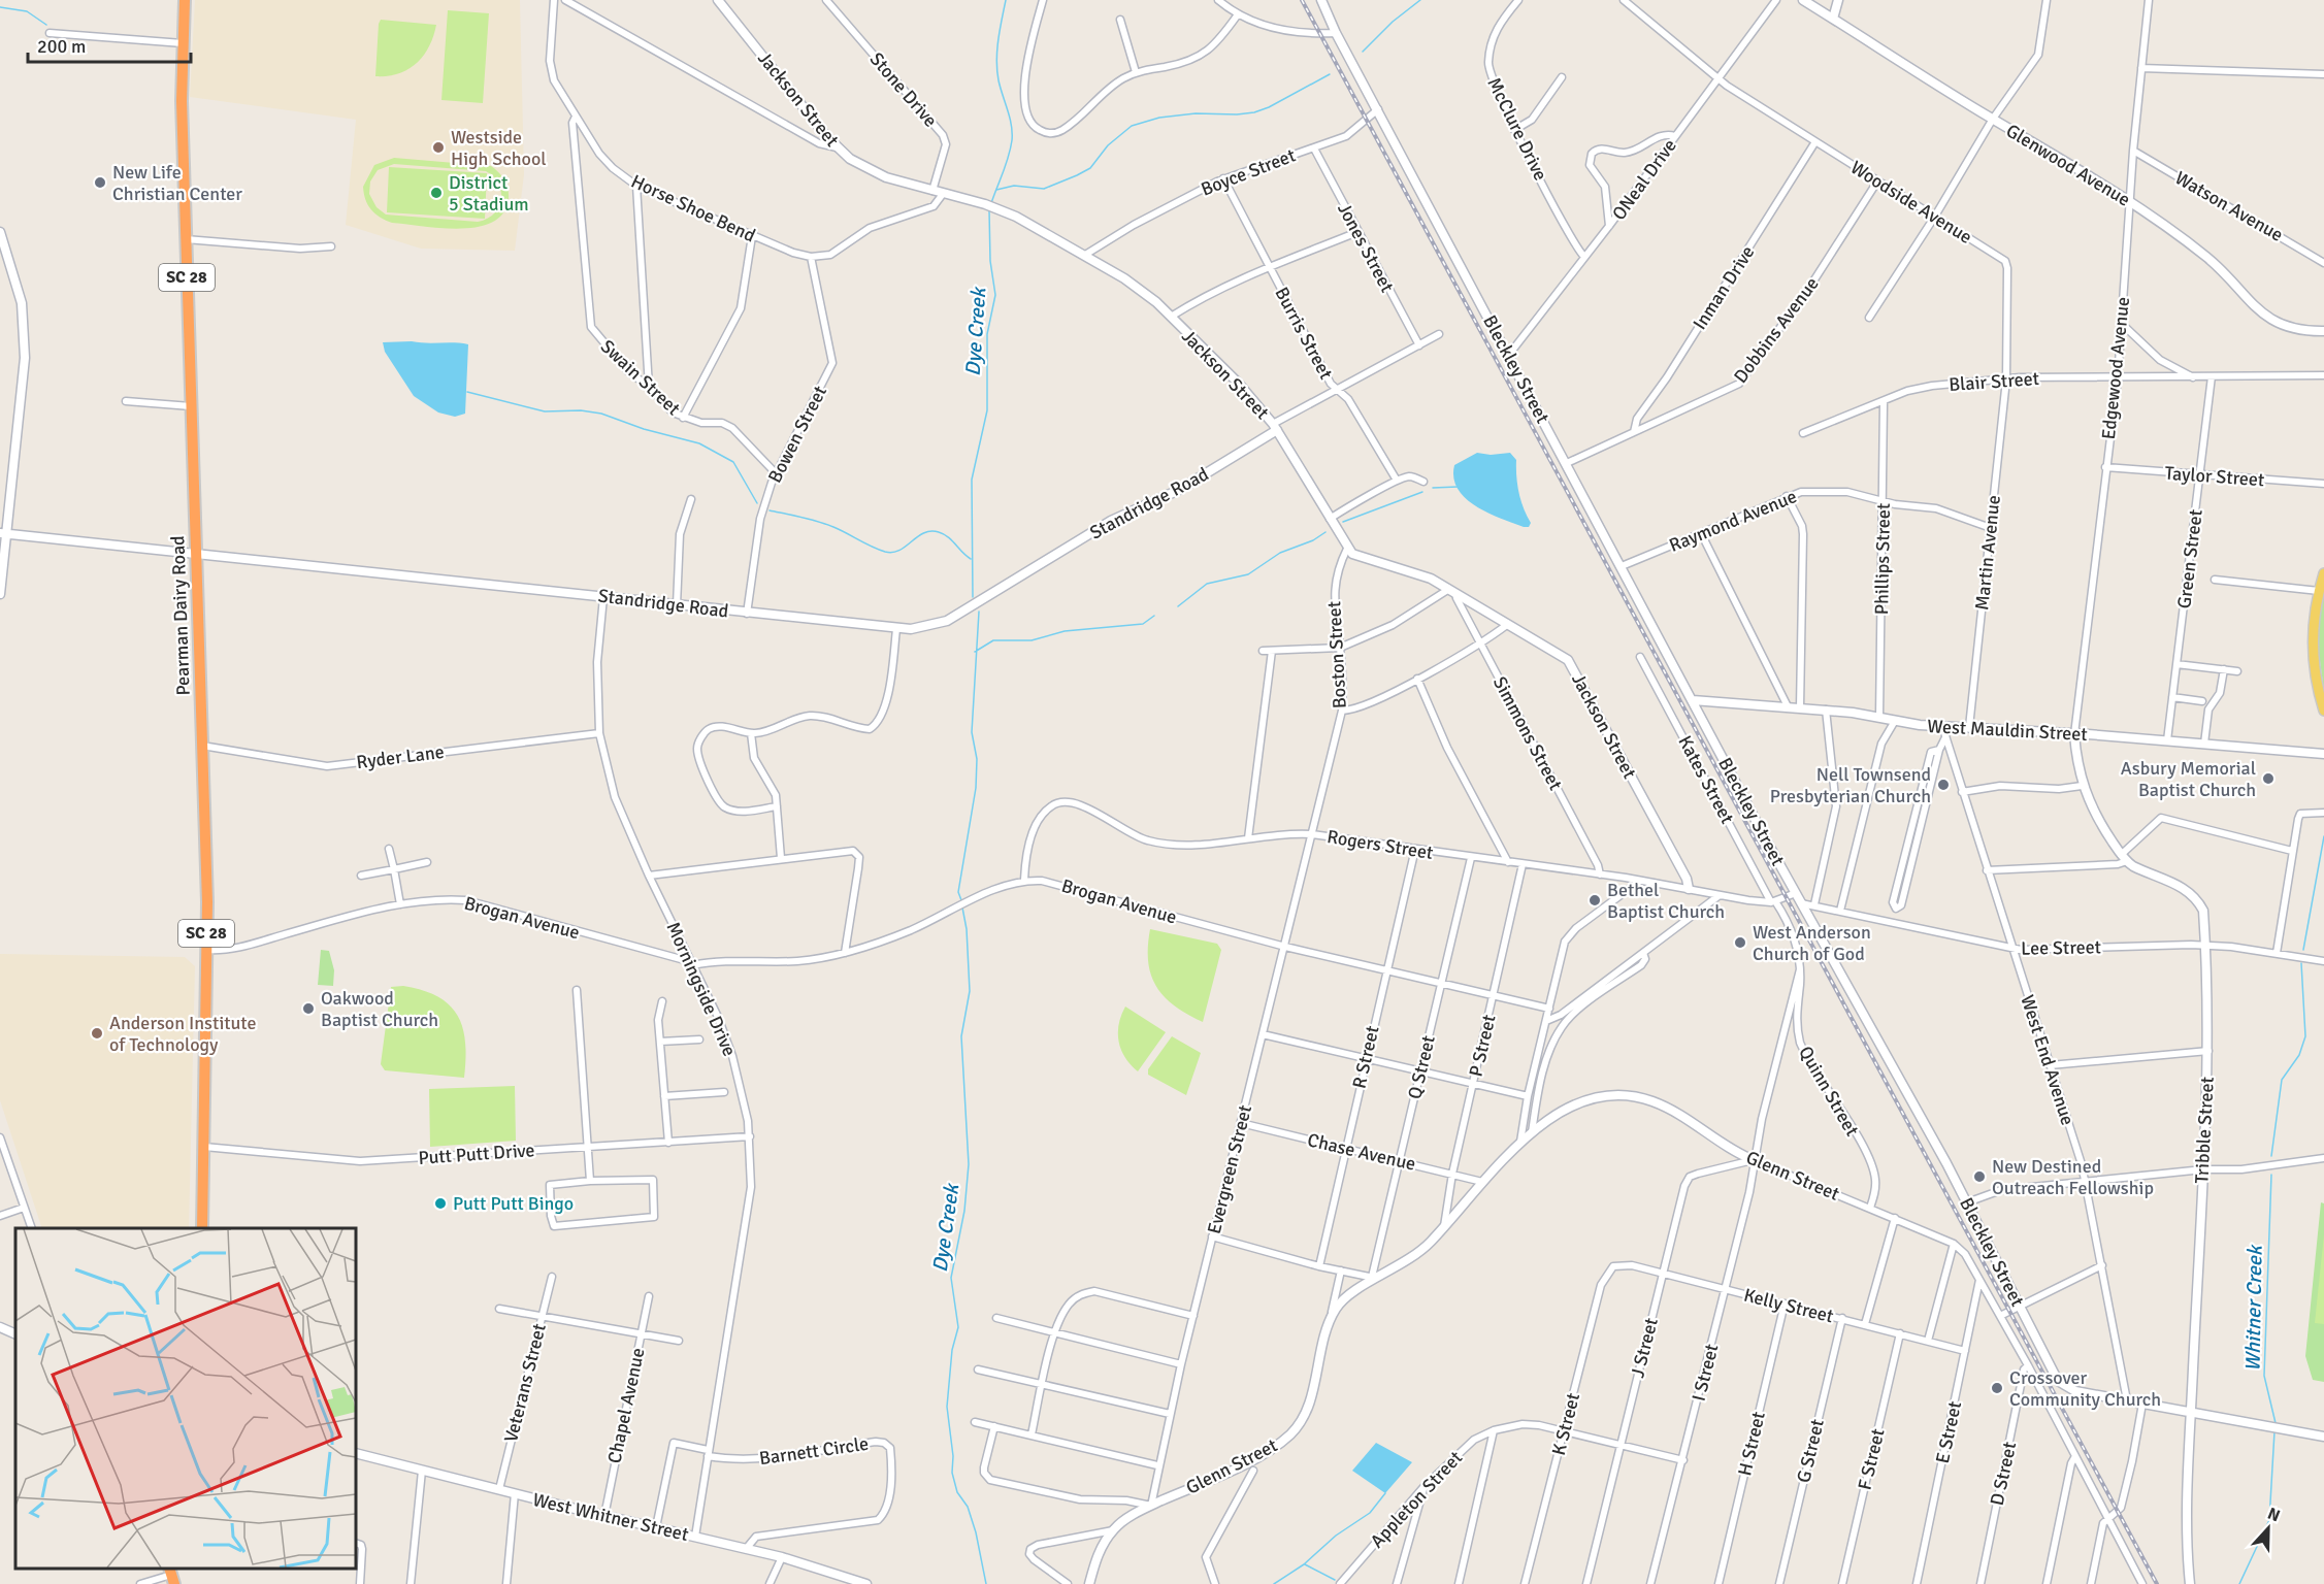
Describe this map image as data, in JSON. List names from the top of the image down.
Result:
{
  "streets": {
    "highway": ["SC 28", "Pearman Dairy Road"],
    "street": [
      "Stone Drive",
      "Jackson Street",
      "McClure Drive",
      "Glenwood Avenue",
      "Boyce Street",
      "ONeal Drive",
      "Woodside Avenue",
      "Watson Avenue",
      "Horse Shoe Bend",
      "Jones Street",
      "Inman Drive",
      "Dobbins Avenue",
      "Burris Street",
      "Edgewood Avenue",
      "Bleckley Street",
      "Swain Street",
      "Blair Street",
      "Bowen Street",
      "Taylor Street",
      "Standridge Road",
      "Raymond Avenue",
      "Martin Avenue",
      "Phillips Street",
      "Green Street",
      "Boston Street",
      "West Mauldin Street",
      "Simmons Street",
      "Ryder Lane",
      "Kates Street",
      "Rogers Street",
      "Brogan Avenue",
      "Lee Street",
      "Morningside Drive",
      "P Street",
      "R Street",
      "West End Avenue",
      "Q Street",
      "Quinn Street",
      "Tribble Street",
      "Chase Avenue",
      "Putt Putt Drive",
      "Evergreen Street",
      "Glenn Street",
      "Kelly Street",
      "J Street",
      "I Street",
      "Veterans Street",
      "Chapel Avenue",
      "K Street",
      "E Street",
      "H Street",
      "Barnett Circle",
      "G Street",
      "F Street",
      "D Street",
      "Appleton Street",
      "West Whitner Street"
    ]
  },
  "crossings": [
    ["Stone Drive", "Jackson Street"],
    ["Jackson Street", "Boyce Street"],
    ["Jackson Street", "Standridge Road"],
    ["Jackson Street", "Boston Street"],
    ["Jackson Street", "Simmons Street"],
    ["Jackson Street", "Rogers Street"],
    ["McClure Drive", "ONeal Drive"],
    ["Glenwood Avenue", "Edgewood Avenue"],
    ["Boyce Street", "Jones Street"],
    ["Boyce Street", "Burris Street"],
    ["Boyce Street", "Bleckley Street"],
    ["ONeal Drive", "Woodside Avenue"],
    ["ONeal Drive", "Bleckley Street"],
    ["Woodside Avenue", "Inman Drive"],
    ["Woodside Avenue", "Dobbins Avenue"],
    ["Woodside Avenue", "Blair Street"],
    ["Woodside Avenue", "Martin Avenue"],
    ["Watson Avenue", "Edgewood Avenue"],
    ["Horse Shoe Bend", "Swain Street"],
    ["Horse Shoe Bend", "Bowen Street"],
    ["Inman Drive", "Dobbins Avenue"],
    ["Dobbins Avenue", "Bleckley Street"],
    ["Edgewood Avenue", "Blair Street"],
    ["Edgewood Avenue", "Taylor Street"],
    ["Edgewood Avenue", "West Mauldin Street"],
    ["Bleckley Street", "Raymond Avenue"],
    ["Bleckley Street", "West Mauldin Street"],
    ["Bleckley Street", "Rogers Street"],
    ["Bleckley Street", "Lee Street"],
    ["Bleckley Street", "West End Avenue"],
    ["Bleckley Street", "Tribble Street"],
    ["Swain Street", "Bowen Street"],
    ["Blair Street", "Martin Avenue"],
    ["Blair Street", "Phillips Street"],
    ["Blair Street", "Green Street"],
    ["Bowen Street", "Standridge Road"],
    ["Taylor Street", "Green Street"],
    ["Standridge Road", "Pearman Dairy Road"],
    ["Standridge Road", "Morningside Drive"],
    ["Raymond Avenue", "Martin Avenue"],
    ["Raymond Avenue", "Phillips Street"],
    ["Martin Avenue", "West Mauldin Street"],
    ["Phillips Street", "West Mauldin Street"],
    ["Green Street", "West Mauldin Street"],
    ["Pearman Dairy Road", "Ryder Lane"],
    ["Pearman Dairy Road", "Brogan Avenue"],
    ["Pearman Dairy Road", "Putt Putt Drive"],
    ["Boston Street", "Rogers Street"],
    ["Boston Street", "Evergreen Street"],
    ["West Mauldin Street", "West End Avenue"],
    ["Simmons Street", "Rogers Street"],
    ["Ryder Lane", "Morningside Drive"],
    ["Kates Street", "Rogers Street"],
    ["Kates Street", "Quinn Street"],
    ["Rogers Street", "Brogan Avenue"],
    ["Rogers Street", "P Street"],
    ["Rogers Street", "R Street"],
    ["Rogers Street", "Q Street"],
    ["Rogers Street", "Quinn Street"],
    ["Rogers Street", "Evergreen Street"],
    ["Brogan Avenue", "Morningside Drive"],
    ["Brogan Avenue", "P Street"],
    ["Brogan Avenue", "R Street"],
    ["Brogan Avenue", "Q Street"],
    ["Brogan Avenue", "Evergreen Street"],
    ["Lee Street", "West End Avenue"],
    ["Lee Street", "Tribble Street"],
    ["Morningside Drive", "Putt Putt Drive"],
    ["Morningside Drive", "Barnett Circle"],
    ["Morningside Drive", "West Whitner Street"],
    ["P Street", "Chase Avenue"],
    ["P Street", "Glenn Street"],
    ["R Street", "Chase Avenue"],
    ["Q Street", "Chase Avenue"],
    ["Q Street", "Glenn Street"],
    ["Quinn Street", "Glenn Street"],
    ["Quinn Street", "I Street"],
    ["Chase Avenue", "Evergreen Street"],
    ["Chase Avenue", "Glenn Street"],
    ["Evergreen Street", "Glenn Street"],
    ["Glenn Street", "J Street"],
    ["Glenn Street", "I Street"],
    ["Glenn Street", "E Street"],
    ["Glenn Street", "D Street"],
    ["Kelly Street", "J Street"],
    ["Kelly Street", "I Street"],
    ["Kelly Street", "K Street"],
    ["Kelly Street", "E Street"],
    ["Kelly Street", "H Street"],
    ["Kelly Street", "G Street"],
    ["Kelly Street", "F Street"],
    ["J Street", "I Street"],
    ["J Street", "Appleton Street"],
    ["I Street", "Appleton Street"],
    ["Veterans Street", "West Whitner Street"],
    ["Chapel Avenue", "West Whitner Street"],
    ["K Street", "Appleton Street"],
    ["Barnett Circle", "West Whitner Street"]
  ],
  "water": ["Dye Creek", "Whitner Creek"],
  "places": [
    "Westside High School",
    "New Life Christian Center",
    "District 5 Stadium",
    "Asbury Memorial Baptist Church",
    "Nell Townsend Presbyterian Church",
    "Bethel Baptist Church",
    "West Anderson Church of God",
    "Oakwood Baptist Church",
    "Anderson Institute of Technology",
    "New Destined Outreach Fellowship",
    "Putt Putt Bingo",
    "Crossover Community Church"
  ],
  "scale_bar": "200 m",
  "north": "top"
}
